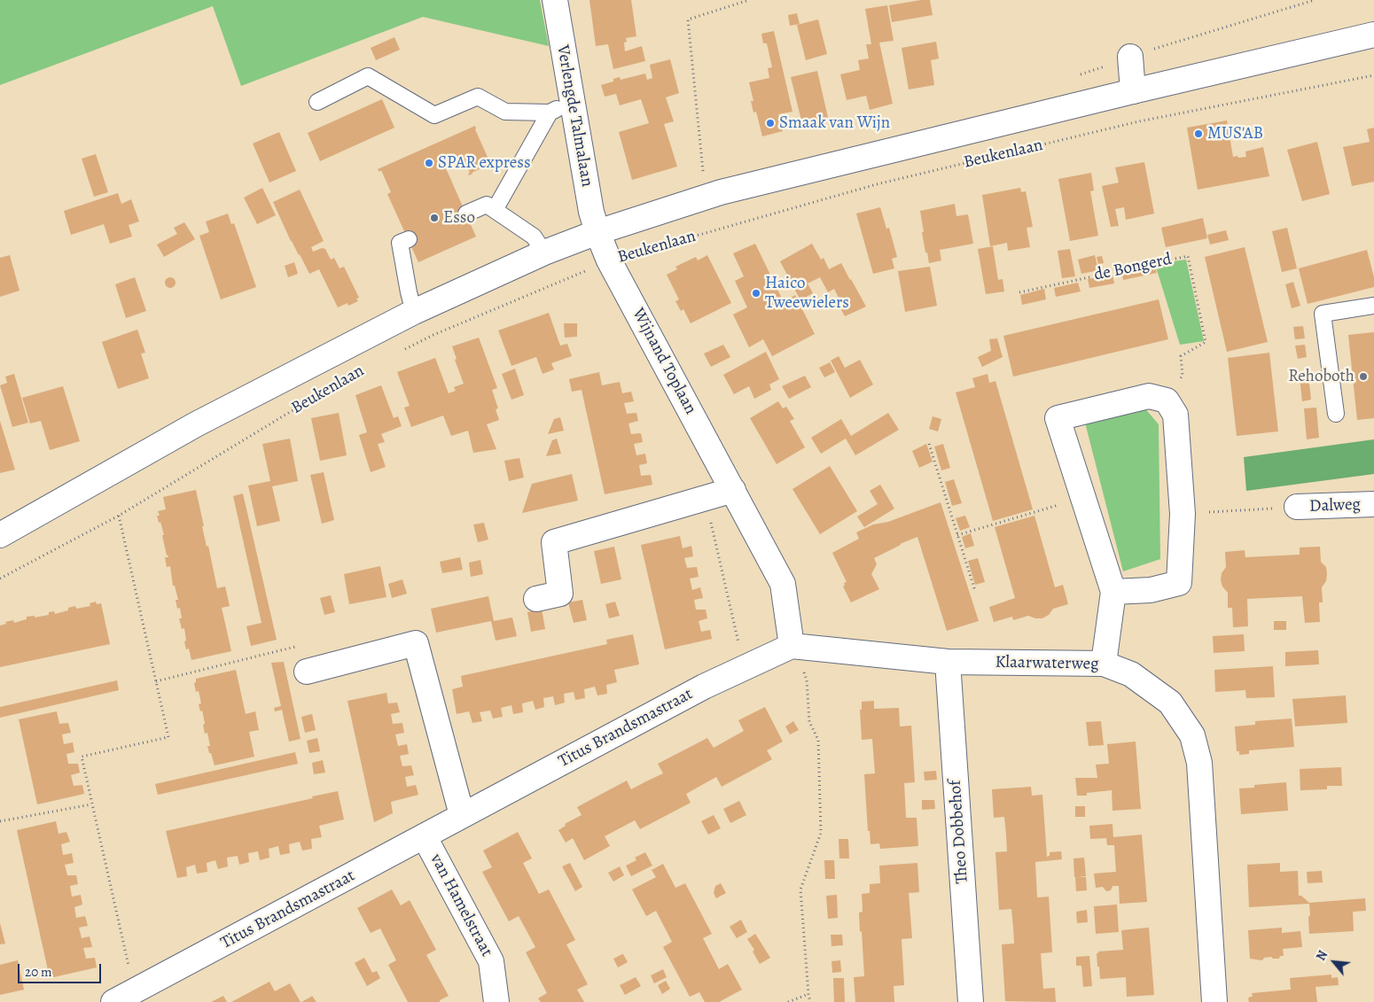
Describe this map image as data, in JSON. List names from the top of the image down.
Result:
{
  "streets": {
    "street": [
      "Verlengde Talmalaan",
      "Beukenlaan",
      "Wijnand Toplaan",
      "Dalweg",
      "Klaarwaterweg",
      "Titus Brandsmastraat",
      "Theo Dobbehof",
      "van Hamelstraat"
    ],
    "path": ["de Bongerd"]
  },
  "crossings": [
    ["Verlengde Talmalaan", "Beukenlaan"],
    ["Verlengde Talmalaan", "Wijnand Toplaan"],
    ["Beukenlaan", "Wijnand Toplaan"],
    ["Wijnand Toplaan", "Klaarwaterweg"],
    ["Wijnand Toplaan", "Titus Brandsmastraat"],
    ["Klaarwaterweg", "Titus Brandsmastraat"],
    ["Klaarwaterweg", "Theo Dobbehof"],
    ["Titus Brandsmastraat", "van Hamelstraat"]
  ],
  "places": [
    "Smaak van Wijn",
    "MUS'AB",
    "SPAR express",
    "Esso",
    "Haico Tweewielers",
    "Rehoboth"
  ],
  "scale_bar": "20 m",
  "north": "top left"
}
